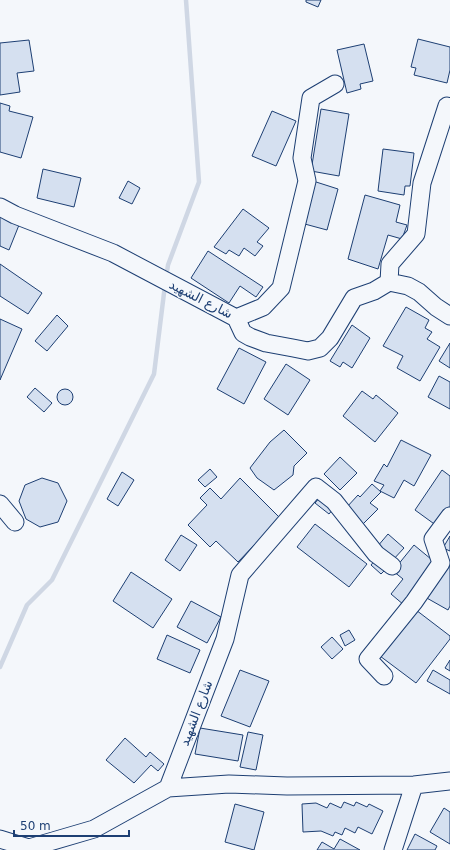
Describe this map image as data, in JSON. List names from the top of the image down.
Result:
{
  "streets": {
    "street": ["شارع الشهيد"]
  },
  "scale_bar": "50 m"
}
